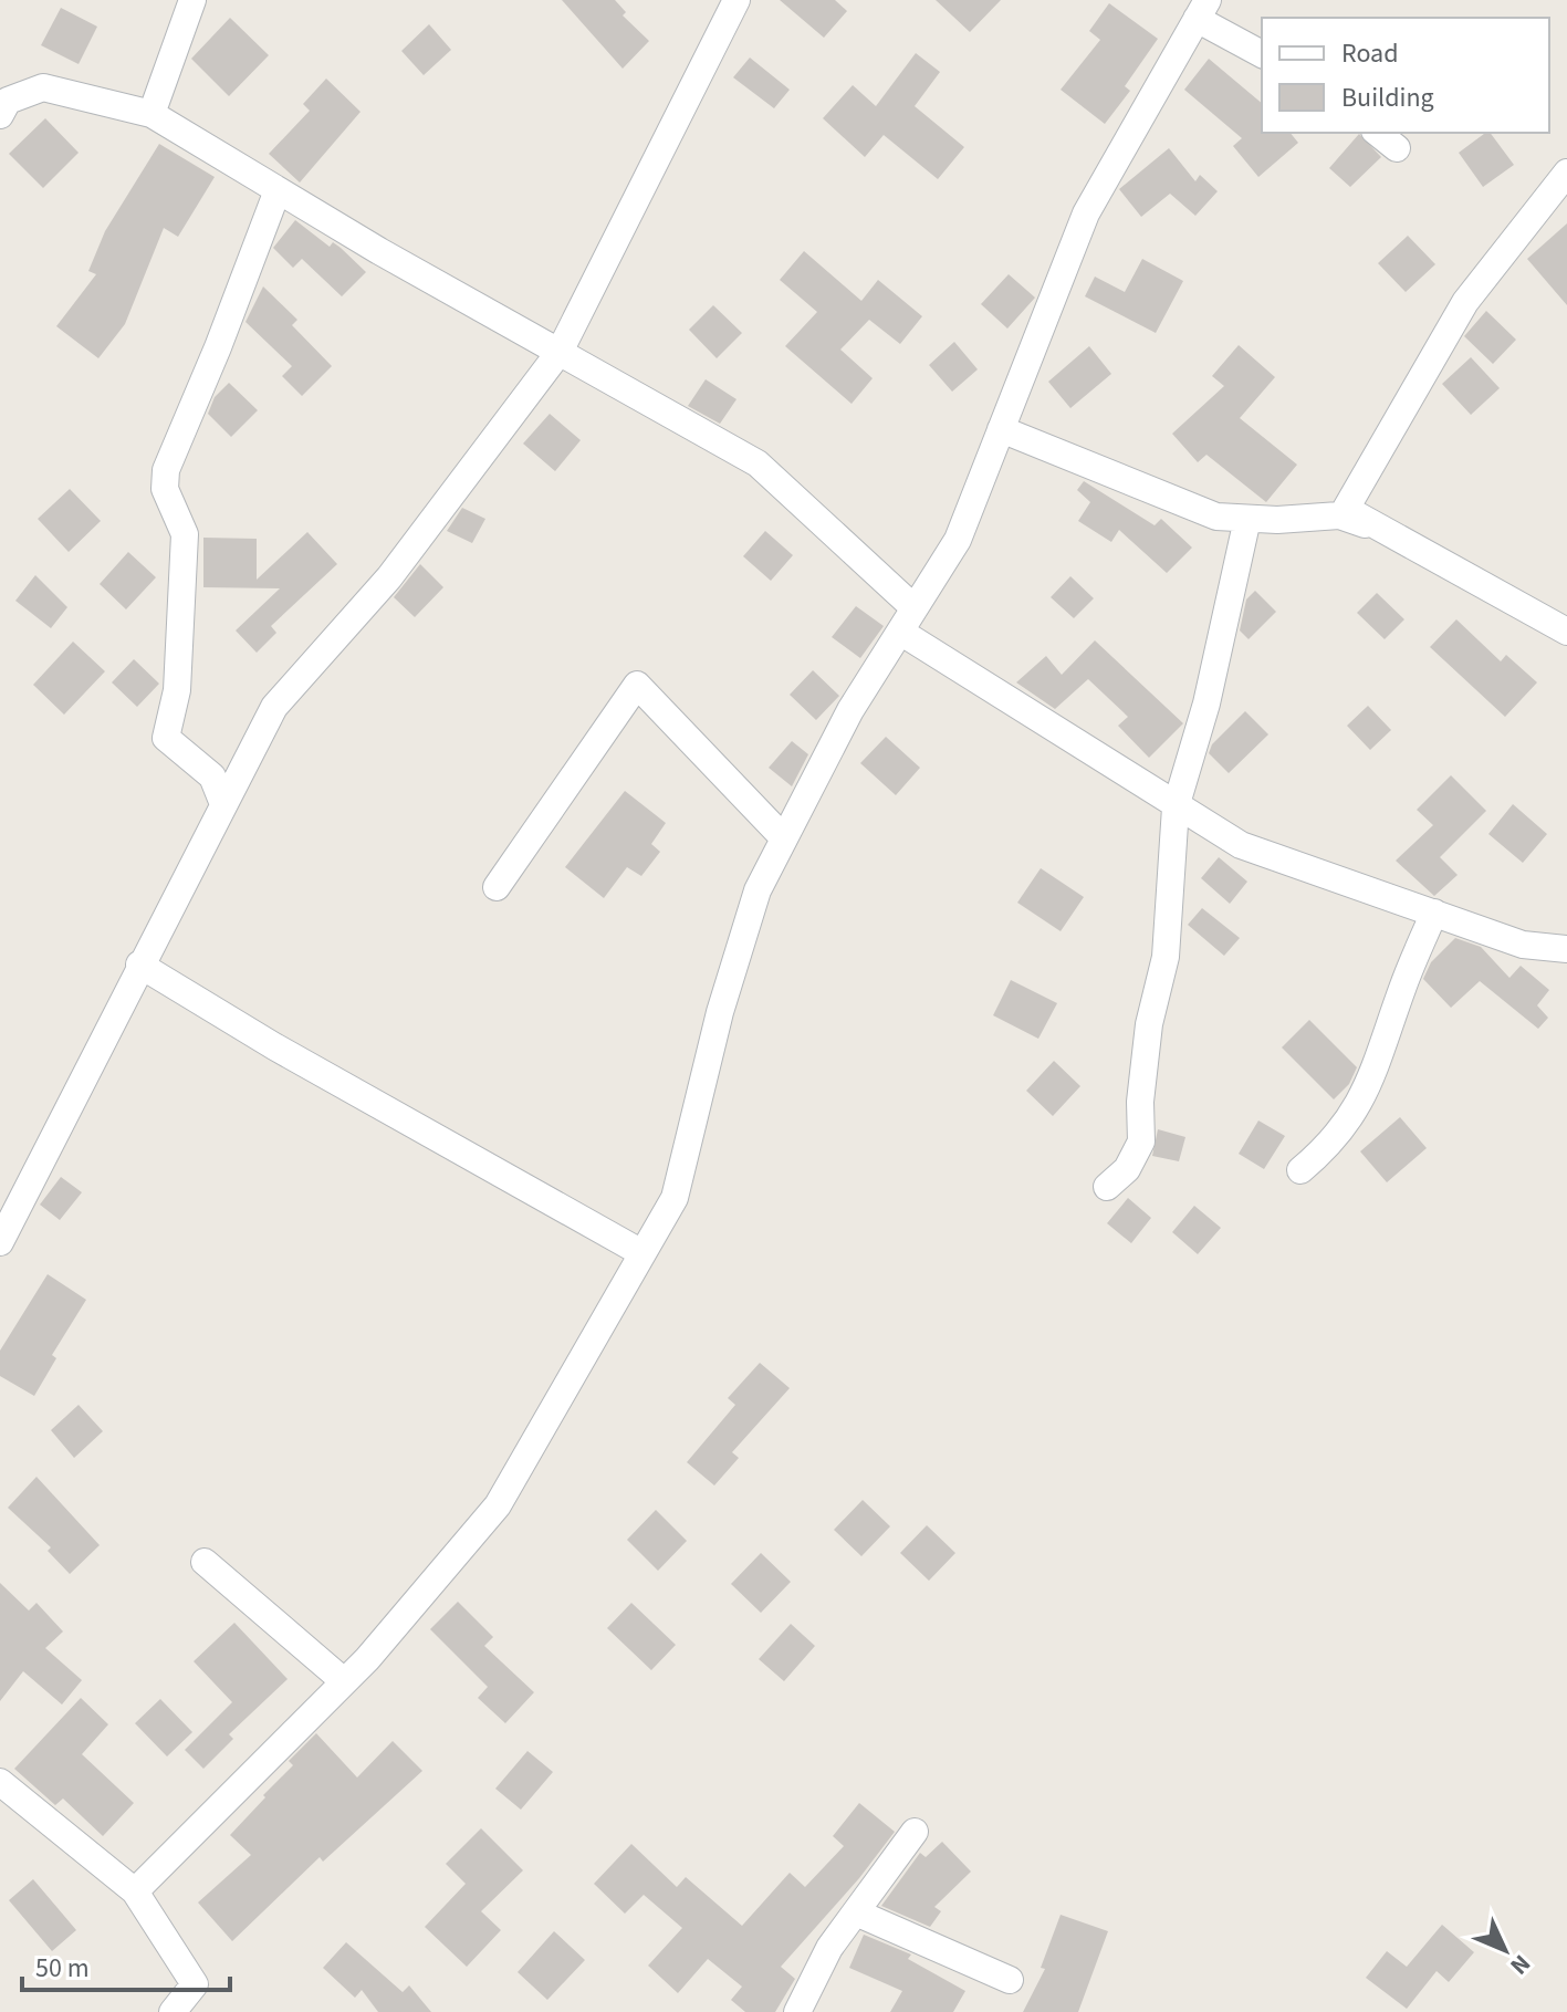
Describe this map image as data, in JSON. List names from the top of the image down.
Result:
{
  "legend": ["Road", "Building"],
  "scale_bar": "50 m",
  "north": "bottom right"
}
